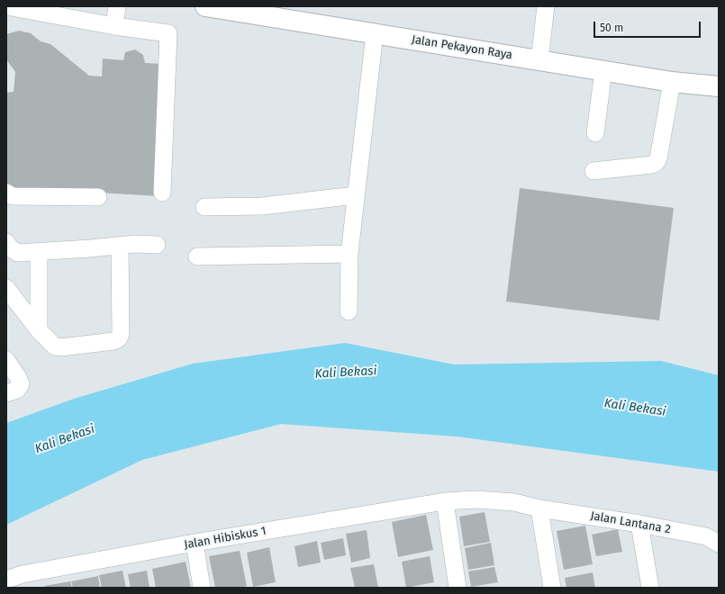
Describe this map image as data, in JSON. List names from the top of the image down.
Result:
{
  "streets": {
    "main road": ["Jalan Pekayon Raya"],
    "street": ["Jalan Lantana 2", "Jalan Hibiskus 1"]
  },
  "crossings": [
    ["Jalan Lantana 2", "Jalan Hibiskus 1"]
  ],
  "water": ["Kali Bekasi"],
  "scale_bar": "50 m"
}
